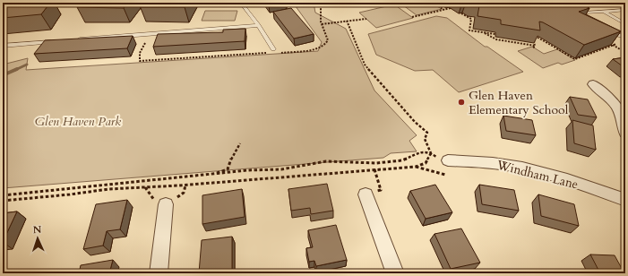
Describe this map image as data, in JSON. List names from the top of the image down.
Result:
{
  "streets": {
    "street": ["Windham Lane"]
  },
  "parks": ["Glen Haven Park"],
  "places": ["Glen Haven Elementary School"],
  "north": "top"
}
